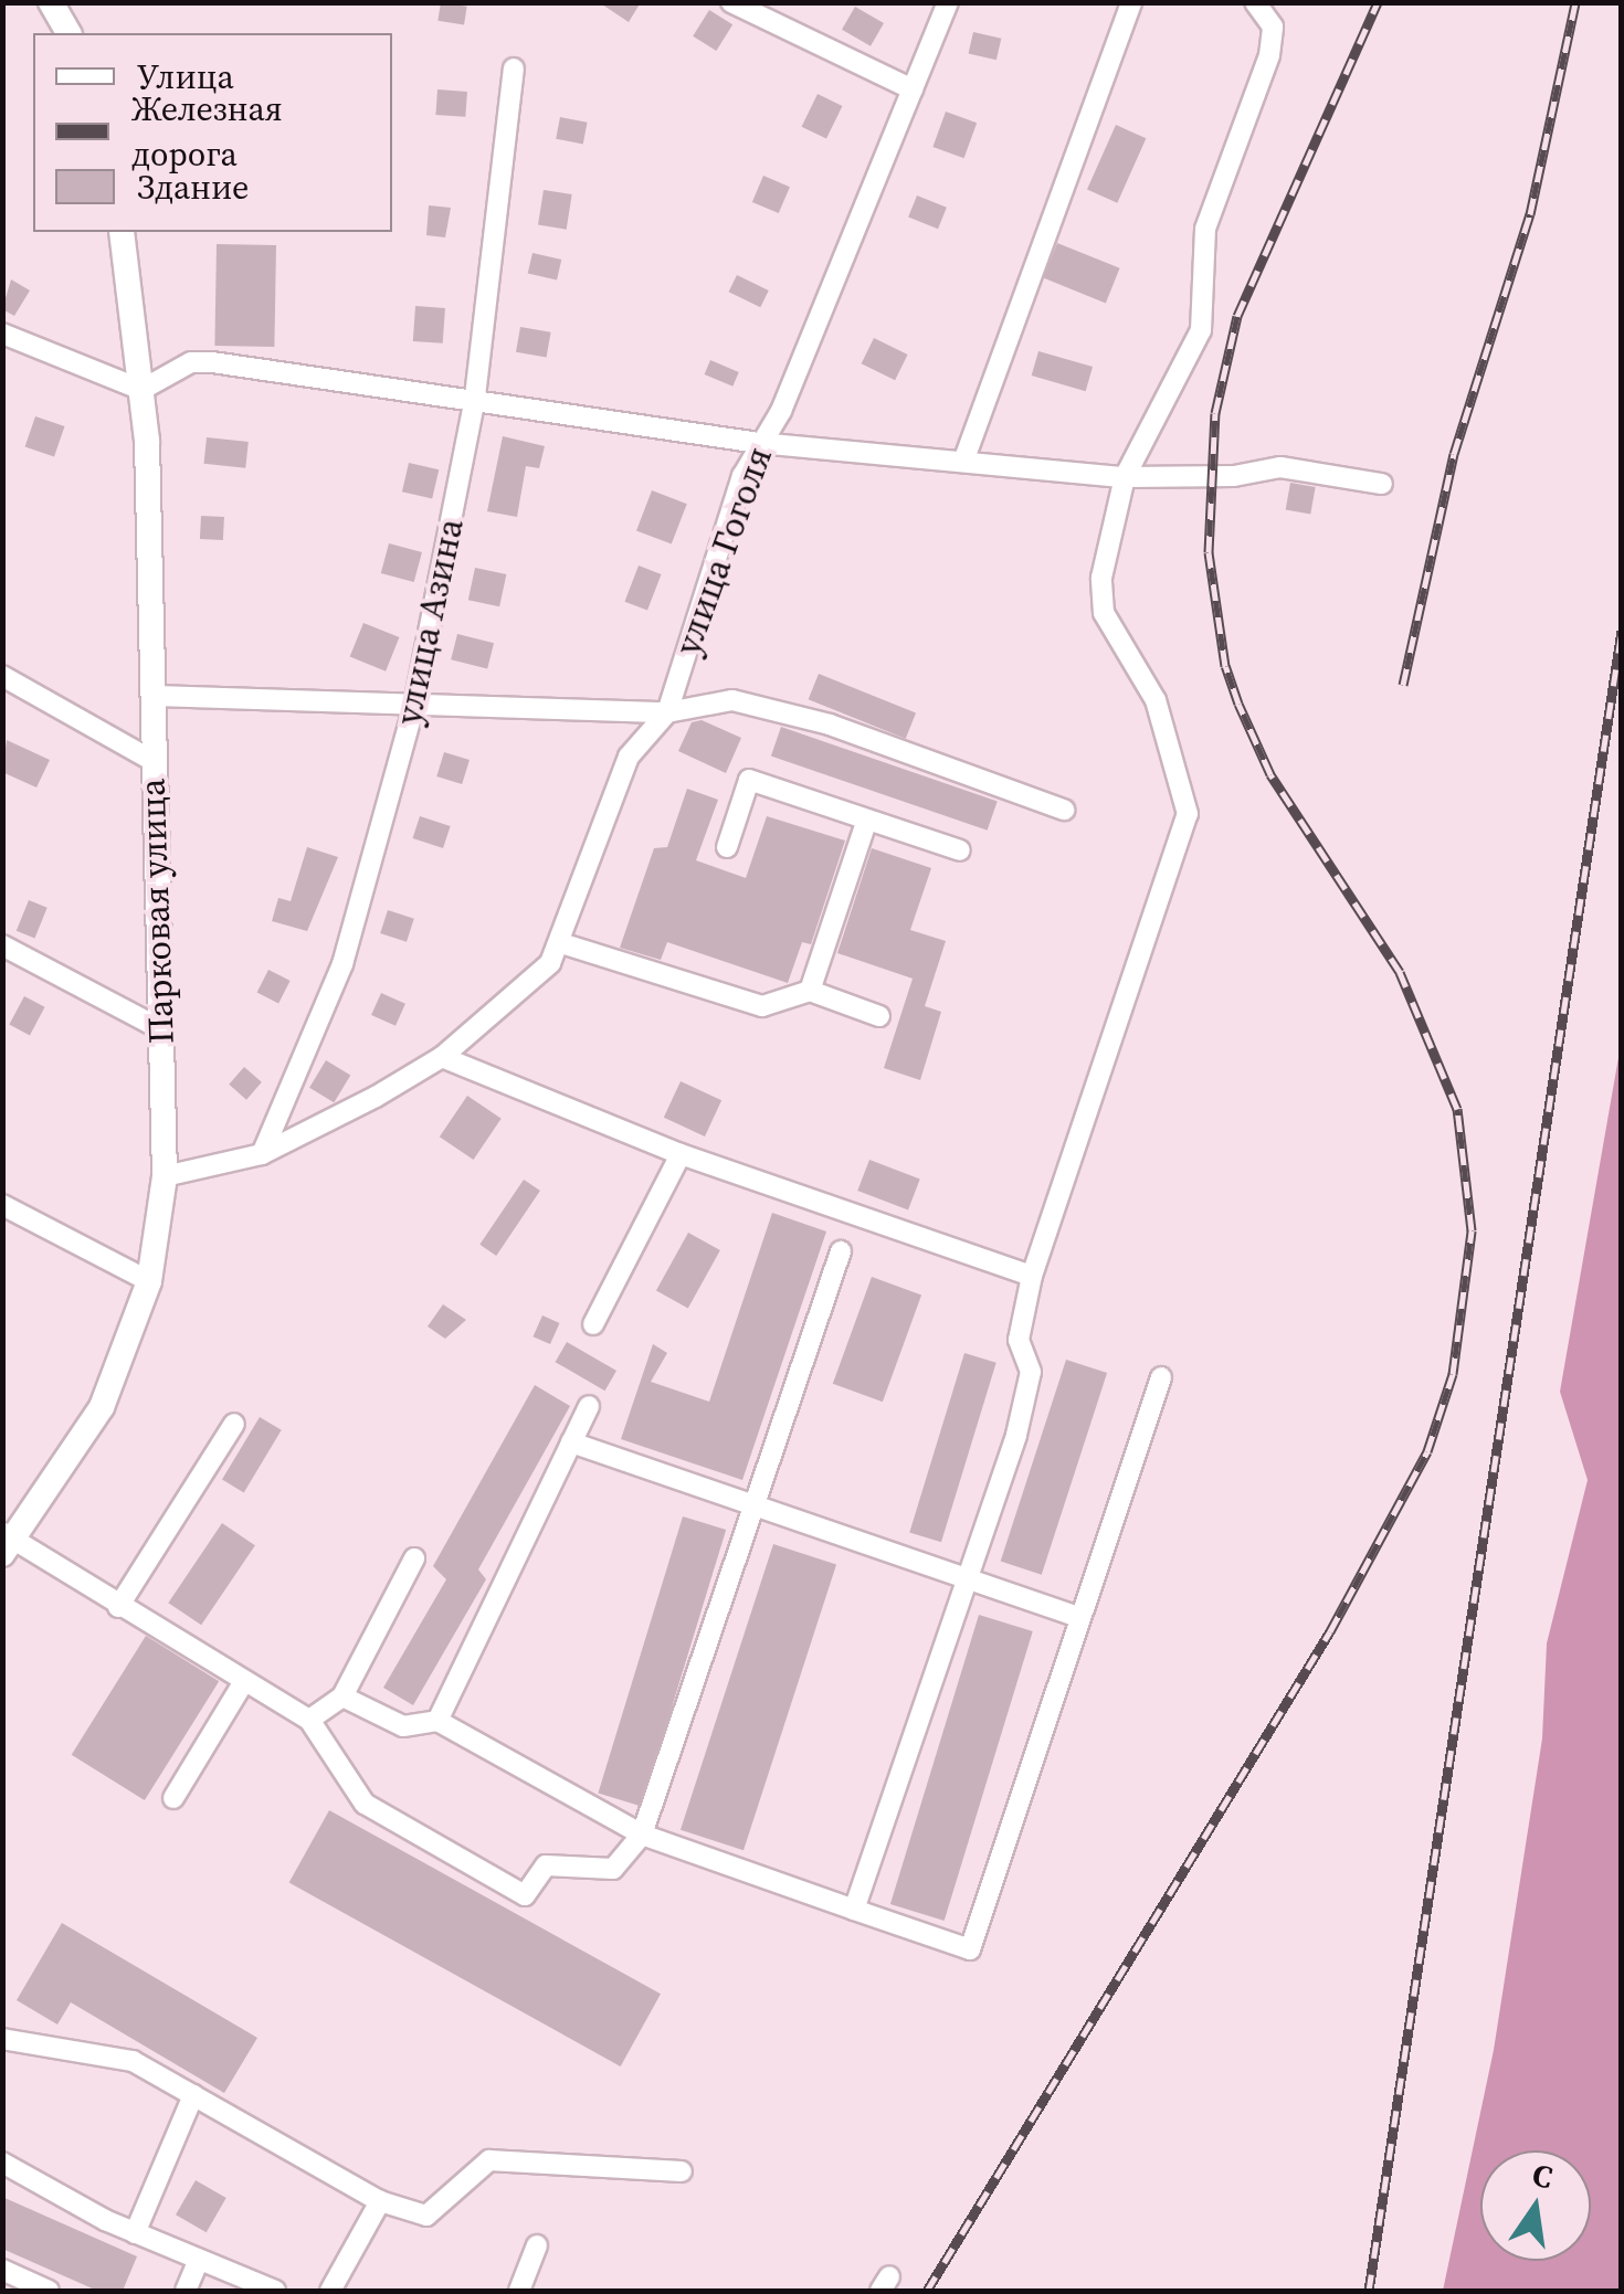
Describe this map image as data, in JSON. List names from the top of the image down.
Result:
{
  "streets": {
    "main road": ["Парковая улица"],
    "street": ["улица Гоголя", "улица Азина"]
  },
  "crossings": [
    ["улица Гоголя", "улица Азина"],
    ["улица Гоголя", "Парковая улица"]
  ],
  "legend": ["Улица", "Железная дорога", "Здание"],
  "north": "top"
}
